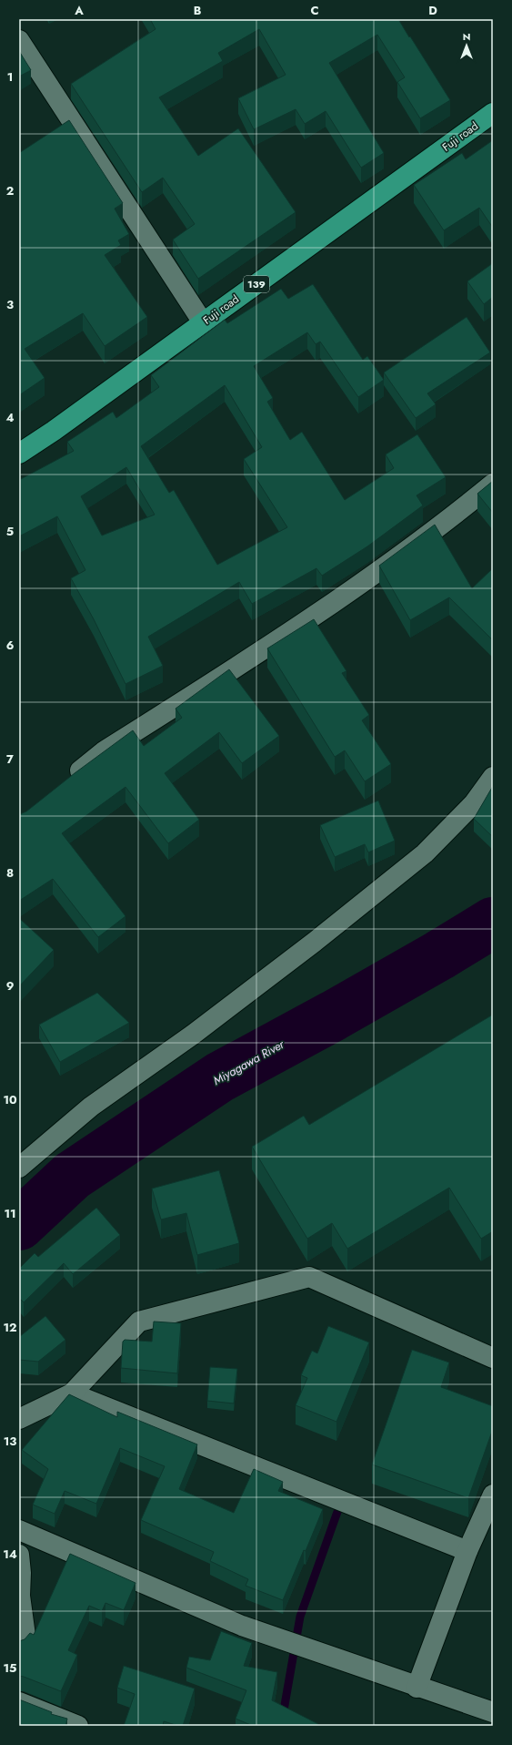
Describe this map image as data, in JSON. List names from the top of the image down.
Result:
{
  "streets": {
    "highway": ["Fuji road", "139"]
  },
  "water": ["Miyagawa River"],
  "north": "top",
  "grid": {
    "columns": [
      "A",
      "B",
      "C",
      "D"
    ],
    "rows": [
      "1",
      "2",
      "3",
      "4",
      "5",
      "6",
      "7",
      "8",
      "9",
      "10",
      "11",
      "12",
      "13",
      "14",
      "15"
    ]
  }
}
